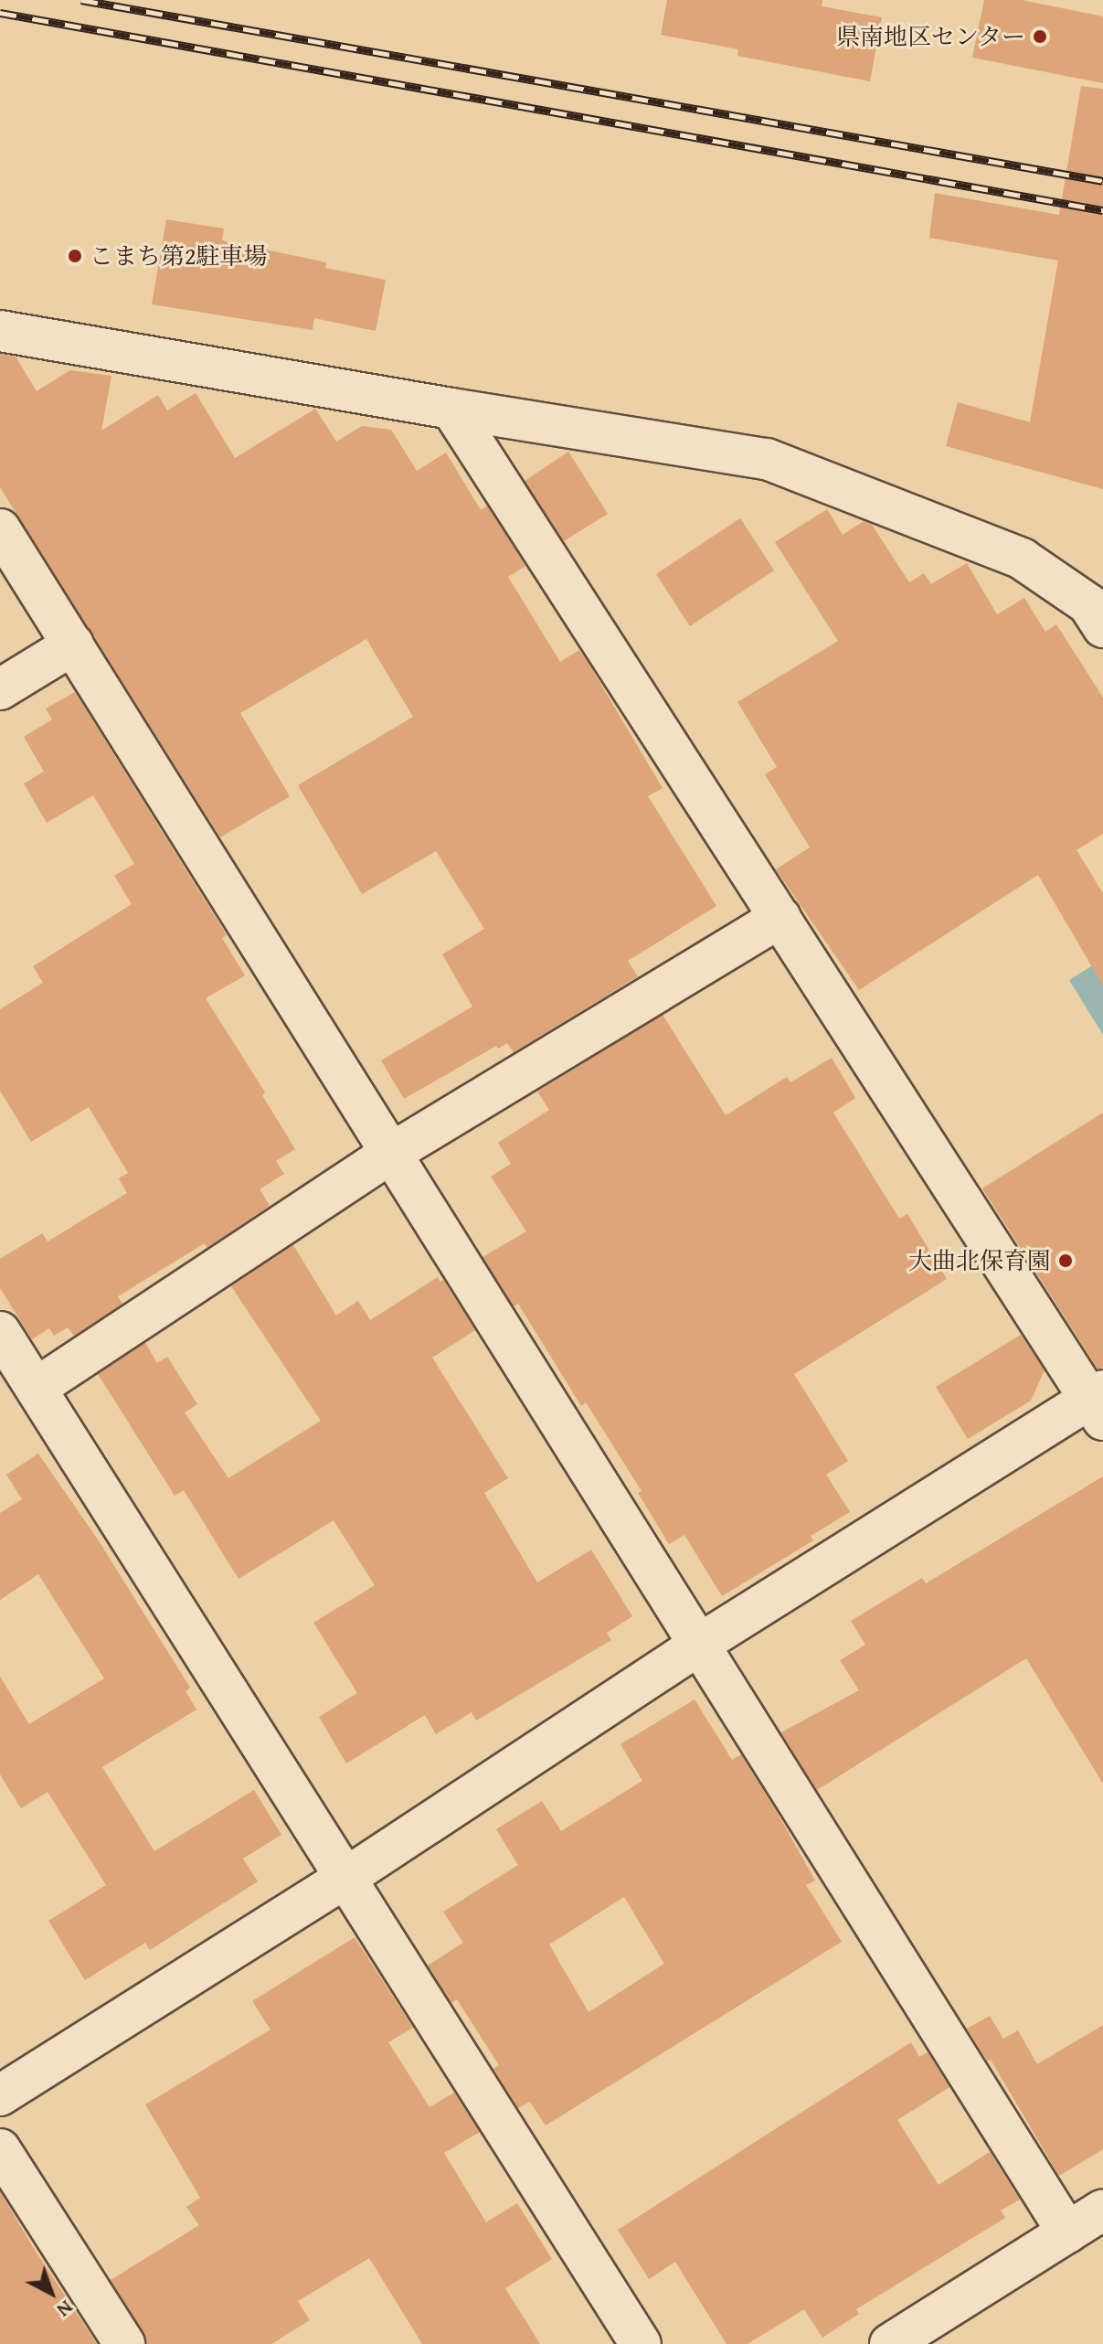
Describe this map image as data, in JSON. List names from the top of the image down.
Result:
{
  "places": ["県南地区センター", "こまち第2駐車場", "大曲北保育園"],
  "north": "bottom right"
}
